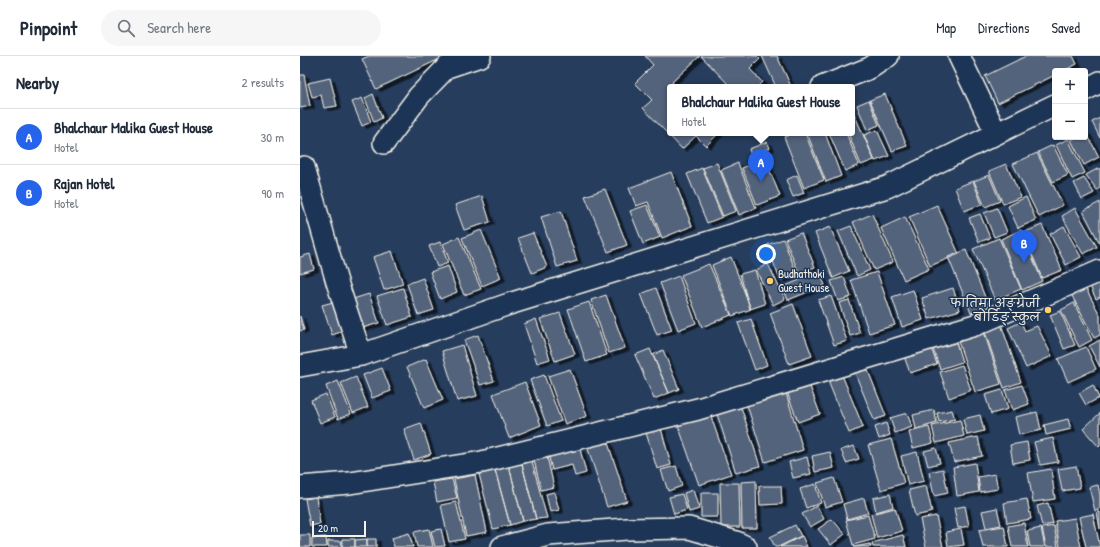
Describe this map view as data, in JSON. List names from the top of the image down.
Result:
{
  "places": ["Budhathoki Guest House", "फातिमा अङ्‍ग्रेजी बोर्डिङ् स्कुल"],
  "scale_bar": "20 m",
  "page": {
    "header": "Pinpoint",
    "search": "Search here",
    "nav": ["Map", "Directions", "Saved"],
    "heading": ["Nearby", "2 results"],
    "map_buttons": ["+", "−"],
    "popup": ["Bhalchaur Malika Guest House", "Hotel"],
    "list": [
      {
        "mark": "A",
        "name": "Bhalchaur Malika Guest House",
        "note": "Hotel",
        "value": "30 m"
      },
      {
        "mark": "B",
        "name": "Rajan Hotel",
        "note": "Hotel",
        "value": "90 m"
      }
    ],
    "pins": ["A", "B"],
    "scale": "20 m"
  }
}
